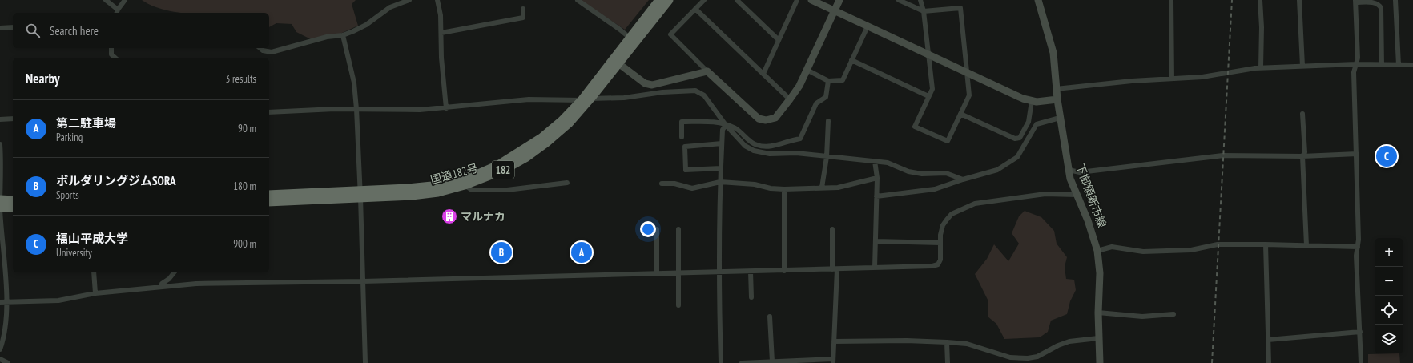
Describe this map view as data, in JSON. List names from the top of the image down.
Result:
{
  "streets": {
    "highway": ["182", "国道182号"],
    "street": ["下御領新市線"]
  },
  "places": {
    "building": ["マルナカ"]
  },
  "page": {
    "search": "Search here",
    "heading": ["Nearby", "3 results"],
    "list": [
      {
        "mark": "A",
        "name": "第二駐車場",
        "note": "Parking",
        "value": "90 m"
      },
      {
        "mark": "B",
        "name": "ボルダリングジムSORA",
        "note": "Sports",
        "value": "180 m"
      },
      {
        "mark": "C",
        "name": "福山平成大学",
        "note": "University",
        "value": "900 m"
      }
    ],
    "pins": ["C", "A", "B"],
    "map_buttons": ["+", "−"]
  }
}
